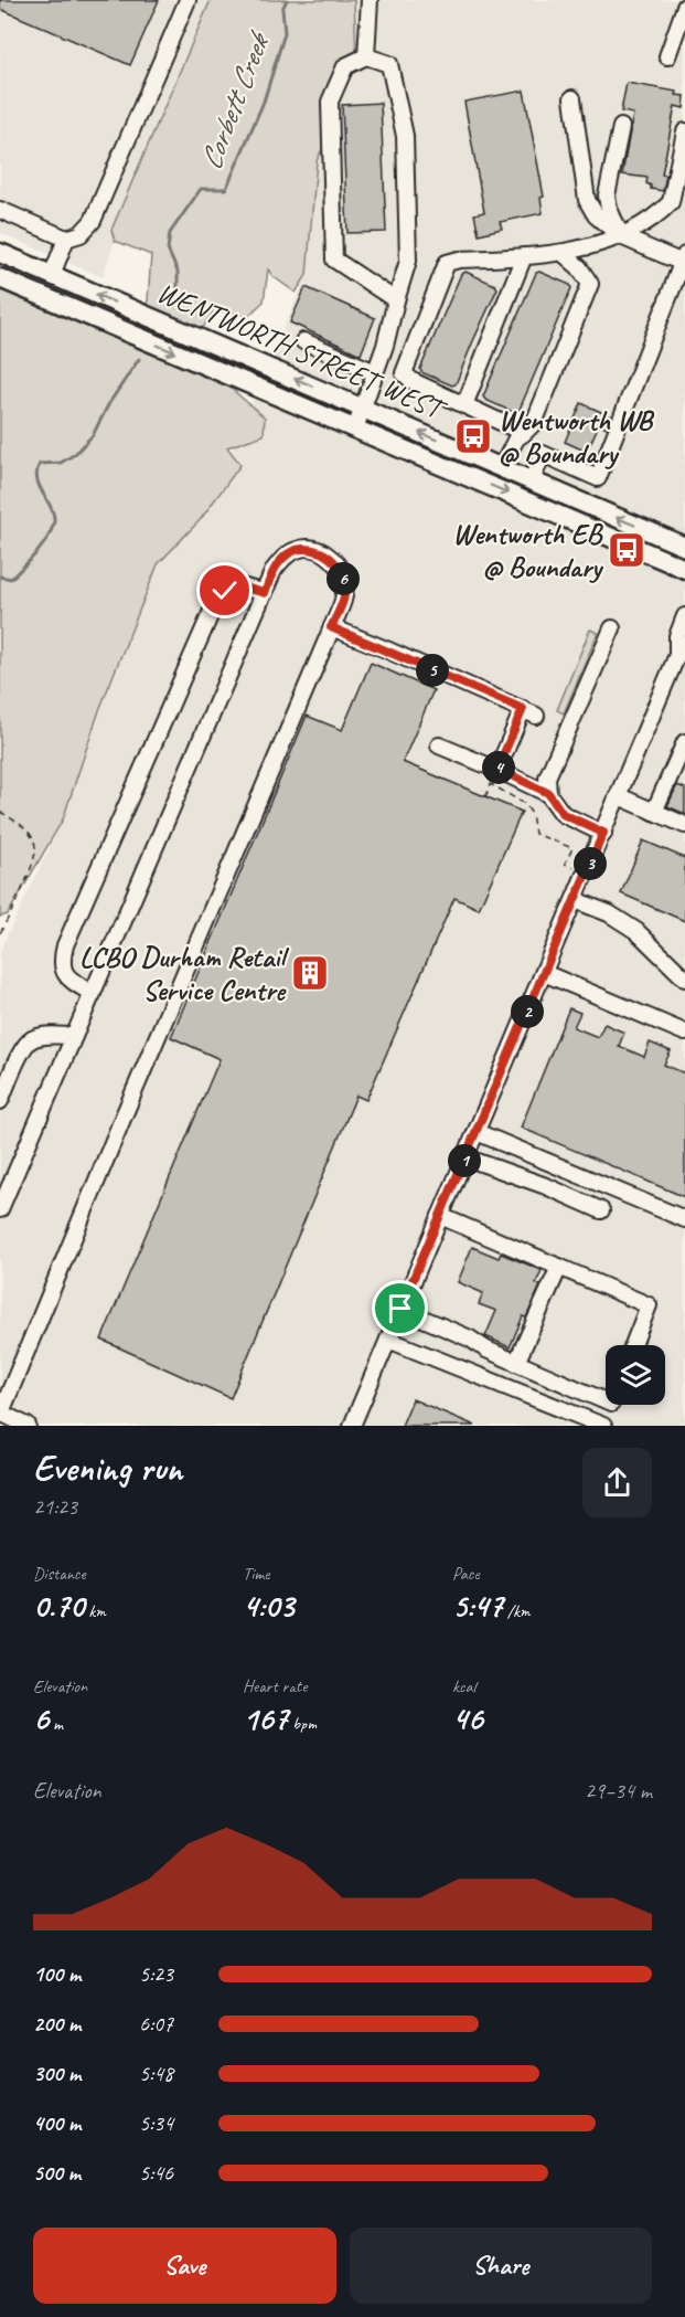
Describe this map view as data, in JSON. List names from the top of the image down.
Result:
{
  "streets": {
    "main road": ["WENTWORTH STREET WEST"]
  },
  "water": ["Corbett Creek"],
  "places": {
    "bus stop": ["Wentworth WB @ Boundary", "Wentworth EB @ Boundary"],
    "building": ["LCBO Durham Retail Service Centre"]
  },
  "page": {
    "pins": [
      "6",
      "5",
      "4",
      "3",
      "2",
      "1"
    ],
    "heading": ["Evening run", "21:23"],
    "stats": [
      ["Distance", "0.70 km"],
      ["Time", "4:03"],
      ["Pace", "5:47 /km"],
      ["Elevation", "6 m"],
      ["Heart rate", "167 bpm"],
      ["kcal", "46"]
    ],
    "chart": ["Elevation", "29–34 m"],
    "list": [
      {
        "name": "100 m",
        "note": "5:23"
      },
      {
        "name": "200 m",
        "note": "6:07"
      },
      {
        "name": "300 m",
        "note": "5:48"
      },
      {
        "name": "400 m",
        "note": "5:34"
      },
      {
        "name": "500 m",
        "note": "5:46"
      }
    ],
    "buttons": ["Save", "Share"]
  }
}
